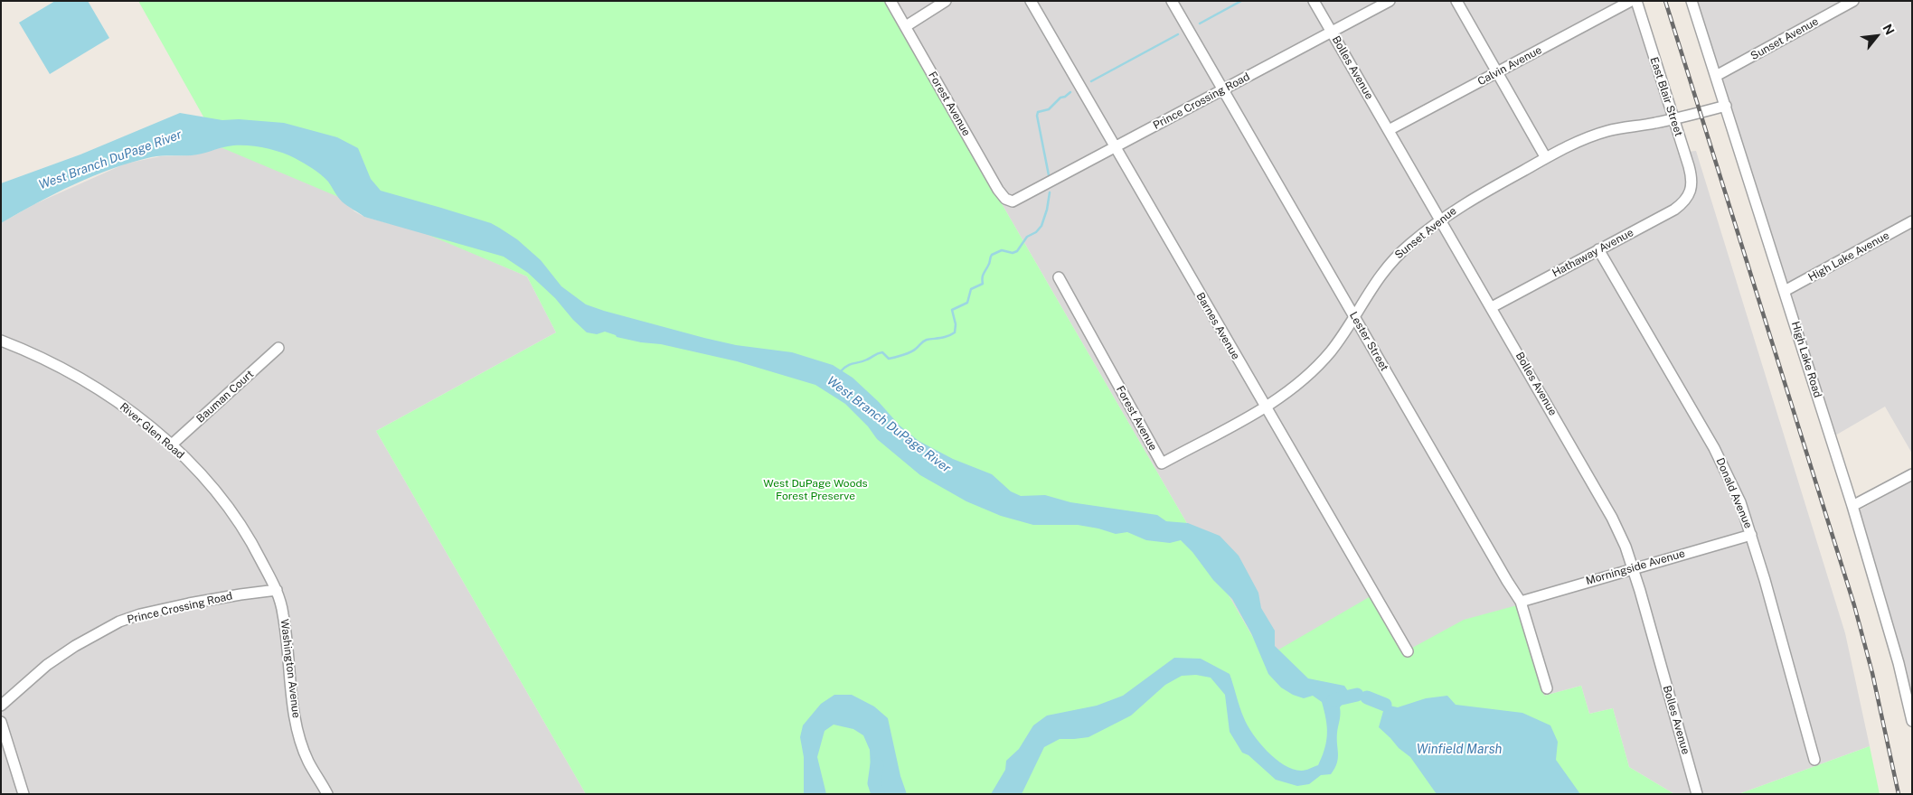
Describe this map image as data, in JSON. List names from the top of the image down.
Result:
{
  "streets": {
    "street": [
      "Sunset Avenue",
      "Calvin Avenue",
      "Bolles Avenue",
      "East Blair Street",
      "Prince Crossing Road",
      "Forest Avenue",
      "Hathaway Avenue",
      "High Lake Avenue",
      "Barnes Avenue",
      "Lester Street",
      "High Lake Road",
      "Bauman Court",
      "River Glen Road",
      "Donald Avenue",
      "Morningside Avenue",
      "Washington Avenue"
    ]
  },
  "crossings": [
    ["Sunset Avenue", "Bolles Avenue"],
    ["Sunset Avenue", "East Blair Street"],
    ["Sunset Avenue", "Forest Avenue"],
    ["Sunset Avenue", "Barnes Avenue"],
    ["Sunset Avenue", "Lester Street"],
    ["Sunset Avenue", "High Lake Road"],
    ["Calvin Avenue", "Bolles Avenue"],
    ["Bolles Avenue", "Prince Crossing Road"],
    ["Bolles Avenue", "Hathaway Avenue"],
    ["Bolles Avenue", "Morningside Avenue"],
    ["East Blair Street", "Hathaway Avenue"],
    ["Prince Crossing Road", "Forest Avenue"],
    ["Prince Crossing Road", "Barnes Avenue"],
    ["Prince Crossing Road", "Lester Street"],
    ["Prince Crossing Road", "River Glen Road"],
    ["Prince Crossing Road", "Washington Avenue"],
    ["Hathaway Avenue", "Donald Avenue"],
    ["High Lake Avenue", "High Lake Road"],
    ["Lester Street", "Morningside Avenue"],
    ["Bauman Court", "River Glen Road"],
    ["River Glen Road", "Washington Avenue"],
    ["Donald Avenue", "Morningside Avenue"]
  ],
  "water": ["West Branch DuPage River", "Winfield Marsh"],
  "parks": ["West DuPage Woods Forest Preserve"],
  "north": "top right"
}
